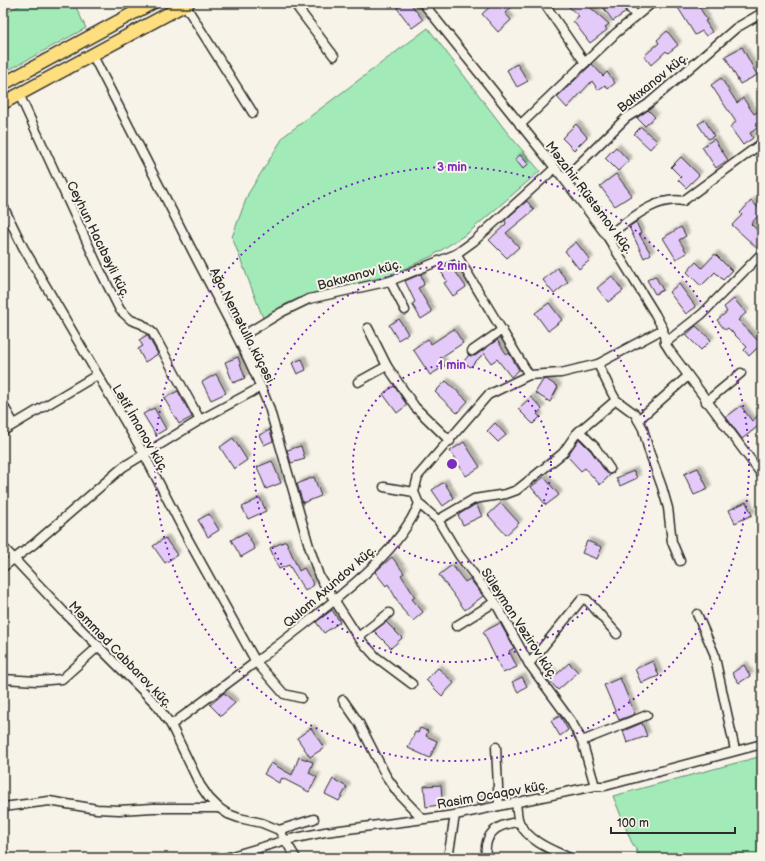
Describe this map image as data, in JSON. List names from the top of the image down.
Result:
{
  "streets": {
    "street": [
      "Bakıxanov küç.",
      "Məzahir Rüstəmov küç.",
      "Ceyhun Hacıbəyli küç.",
      "Ağa Nemətulla küçəsi",
      "Lətif İmanov küç.",
      "Qulam Axundov küç.",
      "Süleyman Vəzirov küç.",
      "Məmməd Cabbarov küç.",
      "Rasim Ocaqov küç."
    ]
  },
  "crossings": [
    ["Bakıxanov küç.", "Məzahir Rüstəmov küç."],
    ["Bakıxanov küç.", "Ağa Nemətulla küçəsi"],
    ["Ağa Nemətulla küçəsi", "Qulam Axundov küç."],
    ["Lətif İmanov küç.", "Qulam Axundov küç."],
    ["Qulam Axundov küç.", "Süleyman Vəzirov küç."],
    ["Qulam Axundov küç.", "Məmməd Cabbarov küç."],
    ["Süleyman Vəzirov küç.", "Rasim Ocaqov küç."]
  ],
  "scale_bar": "100 m",
  "rings": ["3 min", "2 min", "1 min"]
}
